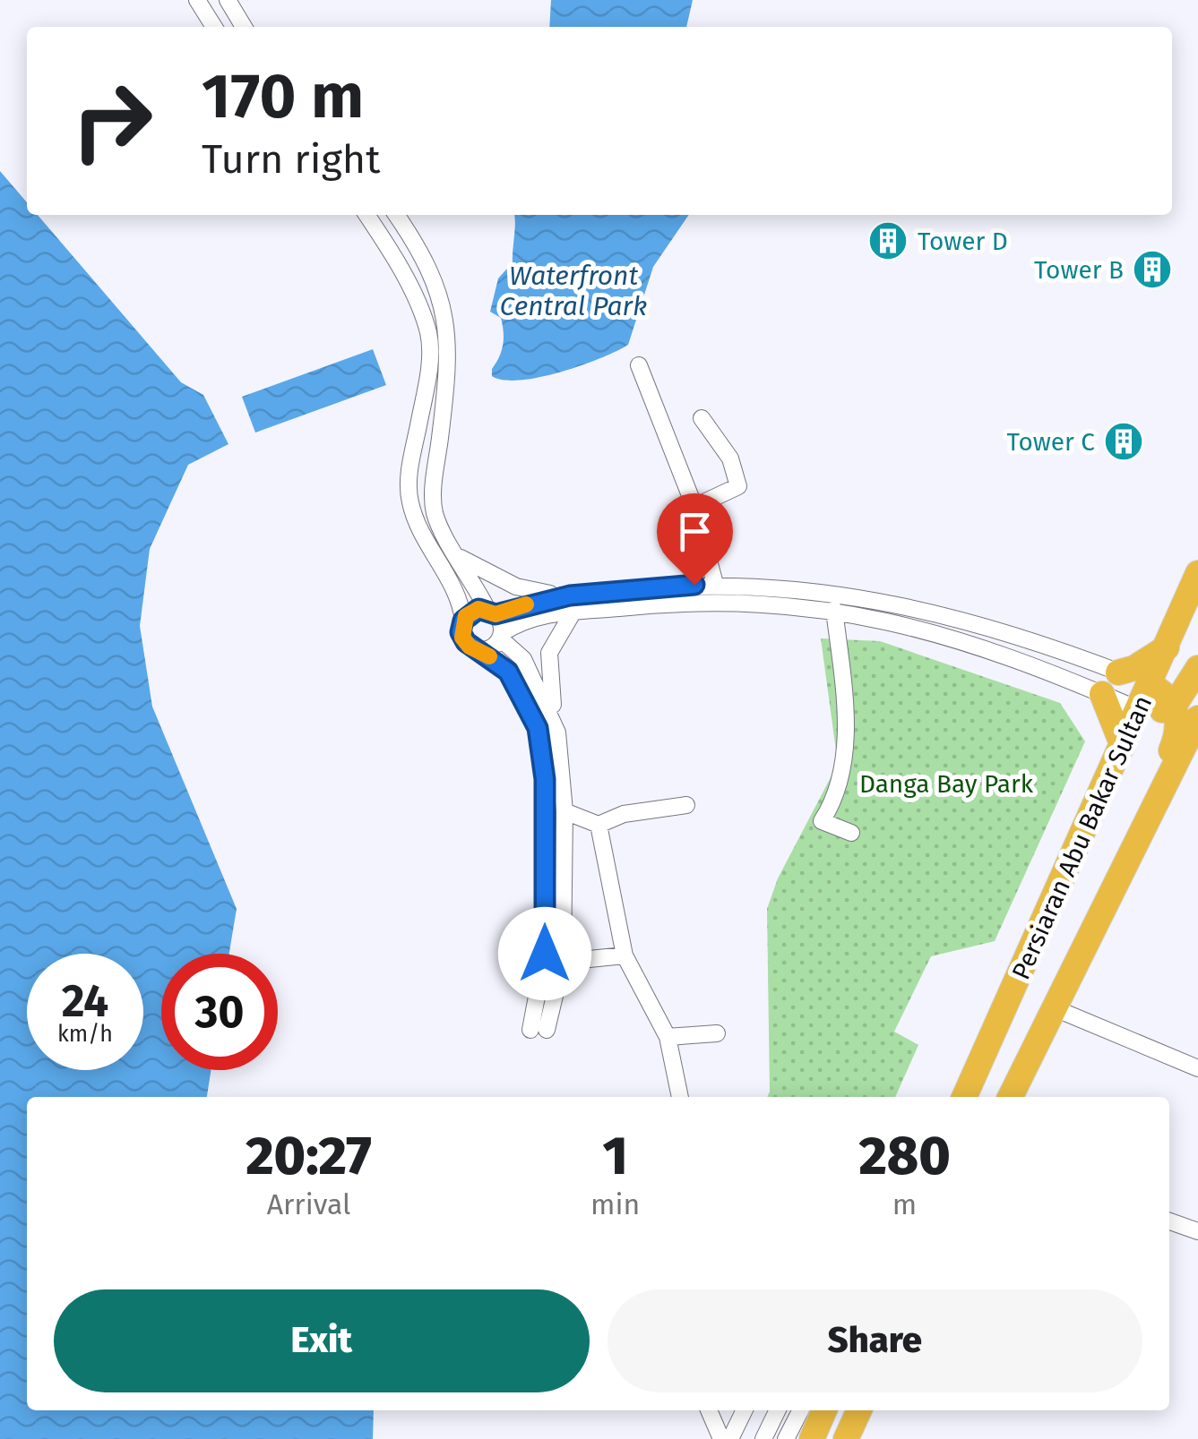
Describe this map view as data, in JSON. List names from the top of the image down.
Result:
{
  "streets": {
    "highway": ["Persiaran Abu Bakar Sultan"]
  },
  "water": ["Waterfront Central Park"],
  "parks": ["Danga Bay Park"],
  "places": {
    "building": ["Tower D", "Tower B", "Tower C"]
  },
  "page": {
    "turn": ["170 m", "Turn right"],
    "speed": "24 km/h",
    "limit": "30",
    "eta": [
      "20:27",
      "Arrival",
      "1",
      "min",
      "280",
      "m"
    ],
    "buttons": ["Exit", "Share"]
  }
}
